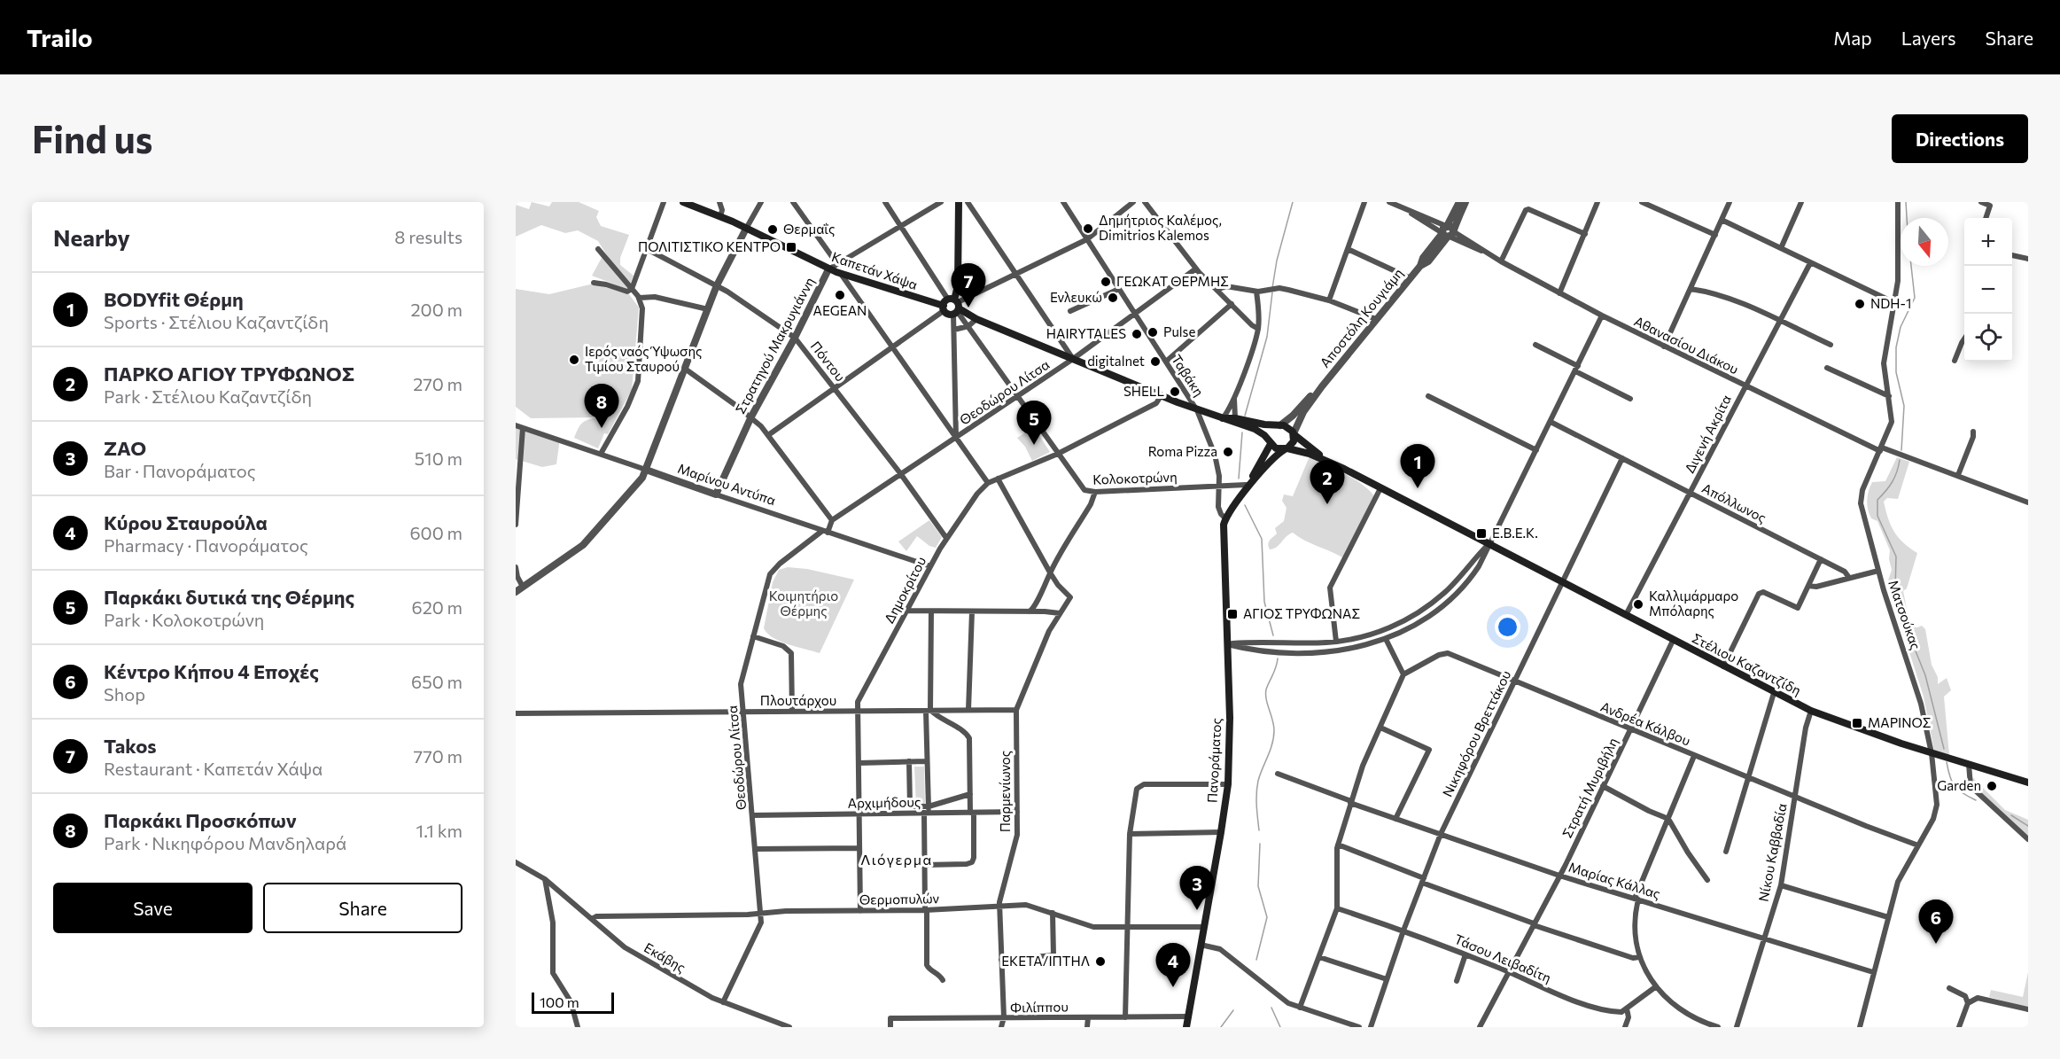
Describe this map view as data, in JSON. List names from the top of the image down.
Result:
{
  "streets": {
    "main road": ["Καπετάν Χάψα", "Στέλιου Καζαντζίδη", "Πανοράματος"],
    "street": [
      "Αποστόλη Κουγιάμη",
      "Στρατηγού Μακρυγιάννη",
      "Αθανασίου Διάκου",
      "Πόντου",
      "Ταβάκη",
      "Θεοδώρου Λίτσα",
      "Διγενή Ακρίτα",
      "Κολοκοτρώνη",
      "Μαρίνου Αντύπα",
      "Απόλλωνος",
      "Δημοκρίτου",
      "Ματσούκας",
      "Πλουτάρχου",
      "Ανδρέα Κάλβου",
      "Νικηφόρου Βρεττάκου",
      "Στρατή Μυριβήλη",
      "Παρμενίωνος",
      "Αρχιμήδους",
      "Νίκου Καββαδία",
      "Μαρίας Κάλλας",
      "Θερμοπυλών",
      "Εκάβης",
      "Τάσου Λειβαδίτη",
      "Φιλίππου"
    ]
  },
  "crossings": [
    ["Καπετάν Χάψα", "Στρατηγού Μακρυγιάννη"],
    ["Καπετάν Χάψα", "Ταβάκη"],
    ["Καπετάν Χάψα", "Θεοδώρου Λίτσα"],
    ["Καπετάν Χάψα", "Κολοκοτρώνη"],
    ["Καπετάν Χάψα", "Δημοκρίτου"],
    ["Αποστόλη Κουγιάμη", "Αθανασίου Διάκου"],
    ["Αποστόλη Κουγιάμη", "Στέλιου Καζαντζίδη"],
    ["Στρατηγού Μακρυγιάννη", "Πόντου"],
    ["Στρατηγού Μακρυγιάννη", "Κολοκοτρώνη"],
    ["Στρατηγού Μακρυγιάννη", "Μαρίνου Αντύπα"],
    ["Αθανασίου Διάκου", "Διγενή Ακρίτα"],
    ["Αθανασίου Διάκου", "Ματσούκας"],
    ["Πόντου", "Θεοδώρου Λίτσα"],
    ["Πόντου", "Δημοκρίτου"],
    ["Ταβάκη", "Θεοδώρου Λίτσα"],
    ["Ταβάκη", "Κολοκοτρώνη"],
    ["Ταβάκη", "Πανοράματος"],
    ["Θεοδώρου Λίτσα", "Κολοκοτρώνη"],
    ["Θεοδώρου Λίτσα", "Μαρίνου Αντύπα"],
    ["Θεοδώρου Λίτσα", "Πλουτάρχου"],
    ["Θεοδώρου Λίτσα", "Αρχιμήδους"],
    ["Θεοδώρου Λίτσα", "Θερμοπυλών"],
    ["Θεοδώρου Λίτσα", "Εκάβης"],
    ["Διγενή Ακρίτα", "Απόλλωνος"],
    ["Διγενή Ακρίτα", "Στέλιου Καζαντζίδη"],
    ["Κολοκοτρώνη", "Δημοκρίτου"],
    ["Μαρίνου Αντύπα", "Δημοκρίτου"],
    ["Απόλλωνος", "Νικηφόρου Βρεττάκου"],
    ["Δημοκρίτου", "Πλουτάρχου"],
    ["Δημοκρίτου", "Αρχιμήδους"],
    ["Δημοκρίτου", "Θερμοπυλών"],
    ["Ματσούκας", "Στέλιου Καζαντζίδη"],
    ["Ματσούκας", "Ανδρέα Κάλβου"],
    ["Ματσούκας", "Μαρίας Κάλλας"],
    ["Στέλιου Καζαντζίδη", "Νικηφόρου Βρεττάκου"],
    ["Στέλιου Καζαντζίδη", "Στρατή Μυριβήλη"],
    ["Στέλιου Καζαντζίδη", "Νίκου Καββαδία"],
    ["Πλουτάρχου", "Παρμενίωνος"],
    ["Ανδρέα Κάλβου", "Νικηφόρου Βρεττάκου"],
    ["Ανδρέα Κάλβου", "Στρατή Μυριβήλη"],
    ["Ανδρέα Κάλβου", "Νίκου Καββαδία"],
    ["Νικηφόρου Βρεττάκου", "Μαρίας Κάλλας"],
    ["Νικηφόρου Βρεττάκου", "Τάσου Λειβαδίτη"],
    ["Πανοράματος", "Θερμοπυλών"],
    ["Πανοράματος", "Φιλίππου"],
    ["Στρατή Μυριβήλη", "Μαρίας Κάλλας"],
    ["Στρατή Μυριβήλη", "Τάσου Λειβαδίτη"],
    ["Παρμενίωνος", "Αρχιμήδους"],
    ["Παρμενίωνος", "Θερμοπυλών"],
    ["Παρμενίωνος", "Φιλίππου"],
    ["Νίκου Καββαδία", "Μαρίας Κάλλας"],
    ["Θερμοπυλών", "Εκάβης"]
  ],
  "districts": ["Λιόγερμα"],
  "parks": ["Κοιμητήριο Θέρμης"],
  "places": {
    "other": [
      "Δημήτριος Καλέμος, Dimitrios Kalemos",
      "Θερμαΐς",
      "ΓΕΩΚΑΤ ΘΕΡΜΗΣ",
      "AEGEAN",
      "Ενλευκώ",
      "NDH-1",
      "Pulse",
      "HAIRYTALES",
      "Ιερός ναός Ύψωσης Τιμίου Σταυρού",
      "digitalnet",
      "SHELL",
      "Roma Pizza",
      "Καλλιμάρμαρο Μπόλαρης",
      "Garden",
      "ΕΚΕΤΑ/ΙΠΤΗΛ"
    ],
    "transit": [
      "ΠΟΛΙΤΙΣΤΙΚΟ ΚΕΝΤΡΟ",
      "Ε.Β.Ε.Κ.",
      "ΑΓΙΟΣ ΤΡΥΦΩΝΑΣ",
      "ΜΑΡΙΝΟΣ"
    ]
  },
  "scale_bar": "100 m",
  "north": "bottom",
  "page": {
    "header": "Trailo",
    "nav": ["Map", "Layers", "Share"],
    "buttons": [
      "Directions",
      ["Save", "Share"]
    ],
    "title": "Find us",
    "heading": ["Nearby", "8 results"],
    "map_buttons": ["+", "−"],
    "pins": [
      "7",
      "8",
      "5",
      "1",
      "2",
      "3",
      "6",
      "4"
    ],
    "list": [
      {
        "mark": "1",
        "name": "BODYfit Θέρμη",
        "note": "Sports · Στέλιου Καζαντζίδη",
        "value": "200 m"
      },
      {
        "mark": "2",
        "name": "ΠΑΡΚΟ ΑΓΙΟΥ ΤΡΥΦΩΝΟΣ",
        "note": "Park · Στέλιου Καζαντζίδη",
        "value": "270 m"
      },
      {
        "mark": "3",
        "name": "ZAO",
        "note": "Bar · Πανοράματος",
        "value": "510 m"
      },
      {
        "mark": "4",
        "name": "Κύρου Σταυρούλα",
        "note": "Pharmacy · Πανοράματος",
        "value": "600 m"
      },
      {
        "mark": "5",
        "name": "Παρκάκι δυτικά της Θέρμης",
        "note": "Park · Κολοκοτρώνη",
        "value": "620 m"
      },
      {
        "mark": "6",
        "name": "Κέντρο Κήπου 4 Εποχές",
        "note": "Shop",
        "value": "650 m"
      },
      {
        "mark": "7",
        "name": "Takos",
        "note": "Restaurant · Καπετάν Χάψα",
        "value": "770 m"
      },
      {
        "mark": "8",
        "name": "Παρκάκι Προσκόπων",
        "note": "Park · Νικηφόρου Μανδηλαρά",
        "value": "1.1 km"
      }
    ],
    "scale": "100 m"
  }
}
